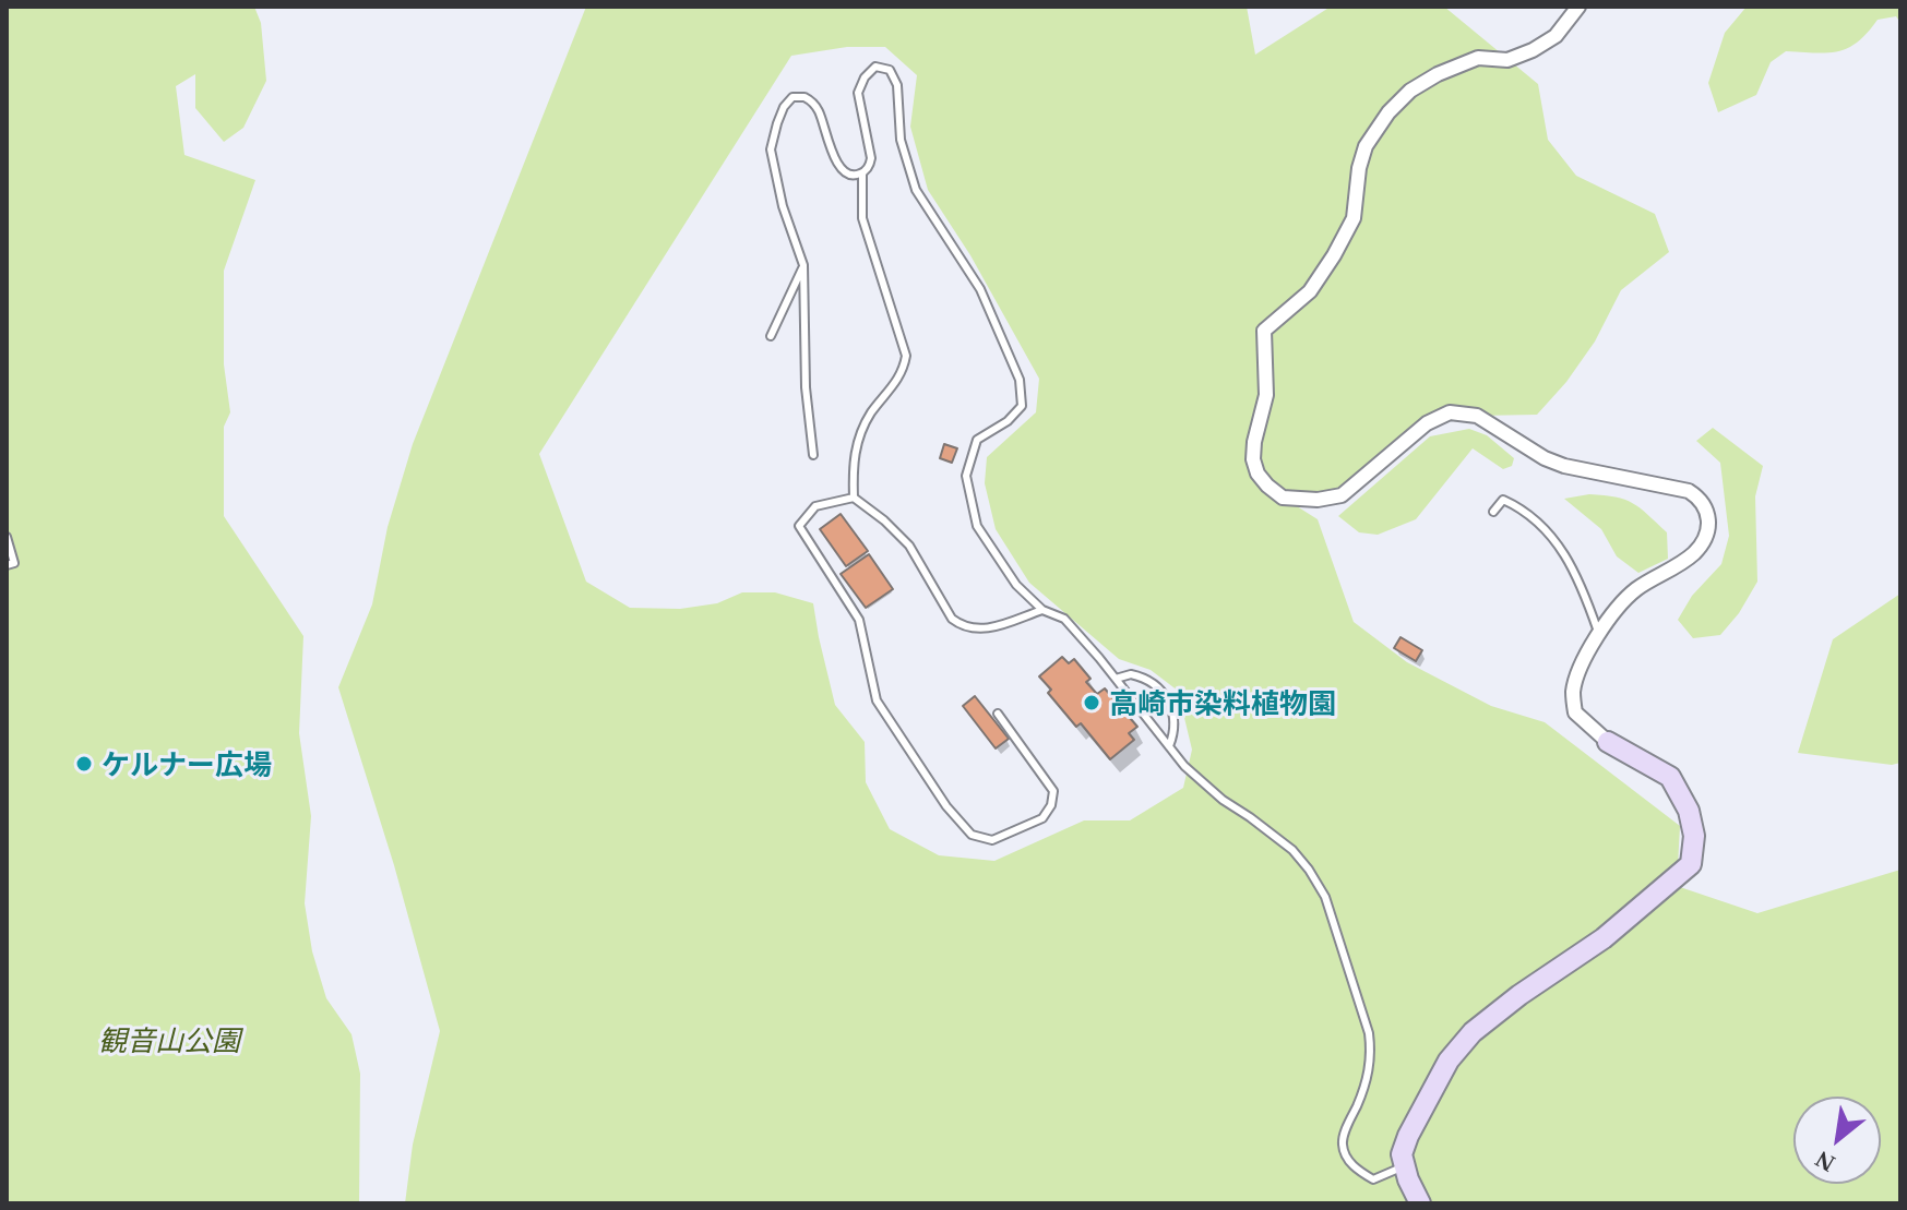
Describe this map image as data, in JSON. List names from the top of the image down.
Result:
{
  "parks": ["観音山公園"],
  "places": ["高崎市染料植物園", "ケルナー広場"],
  "north": "bottom left"
}
